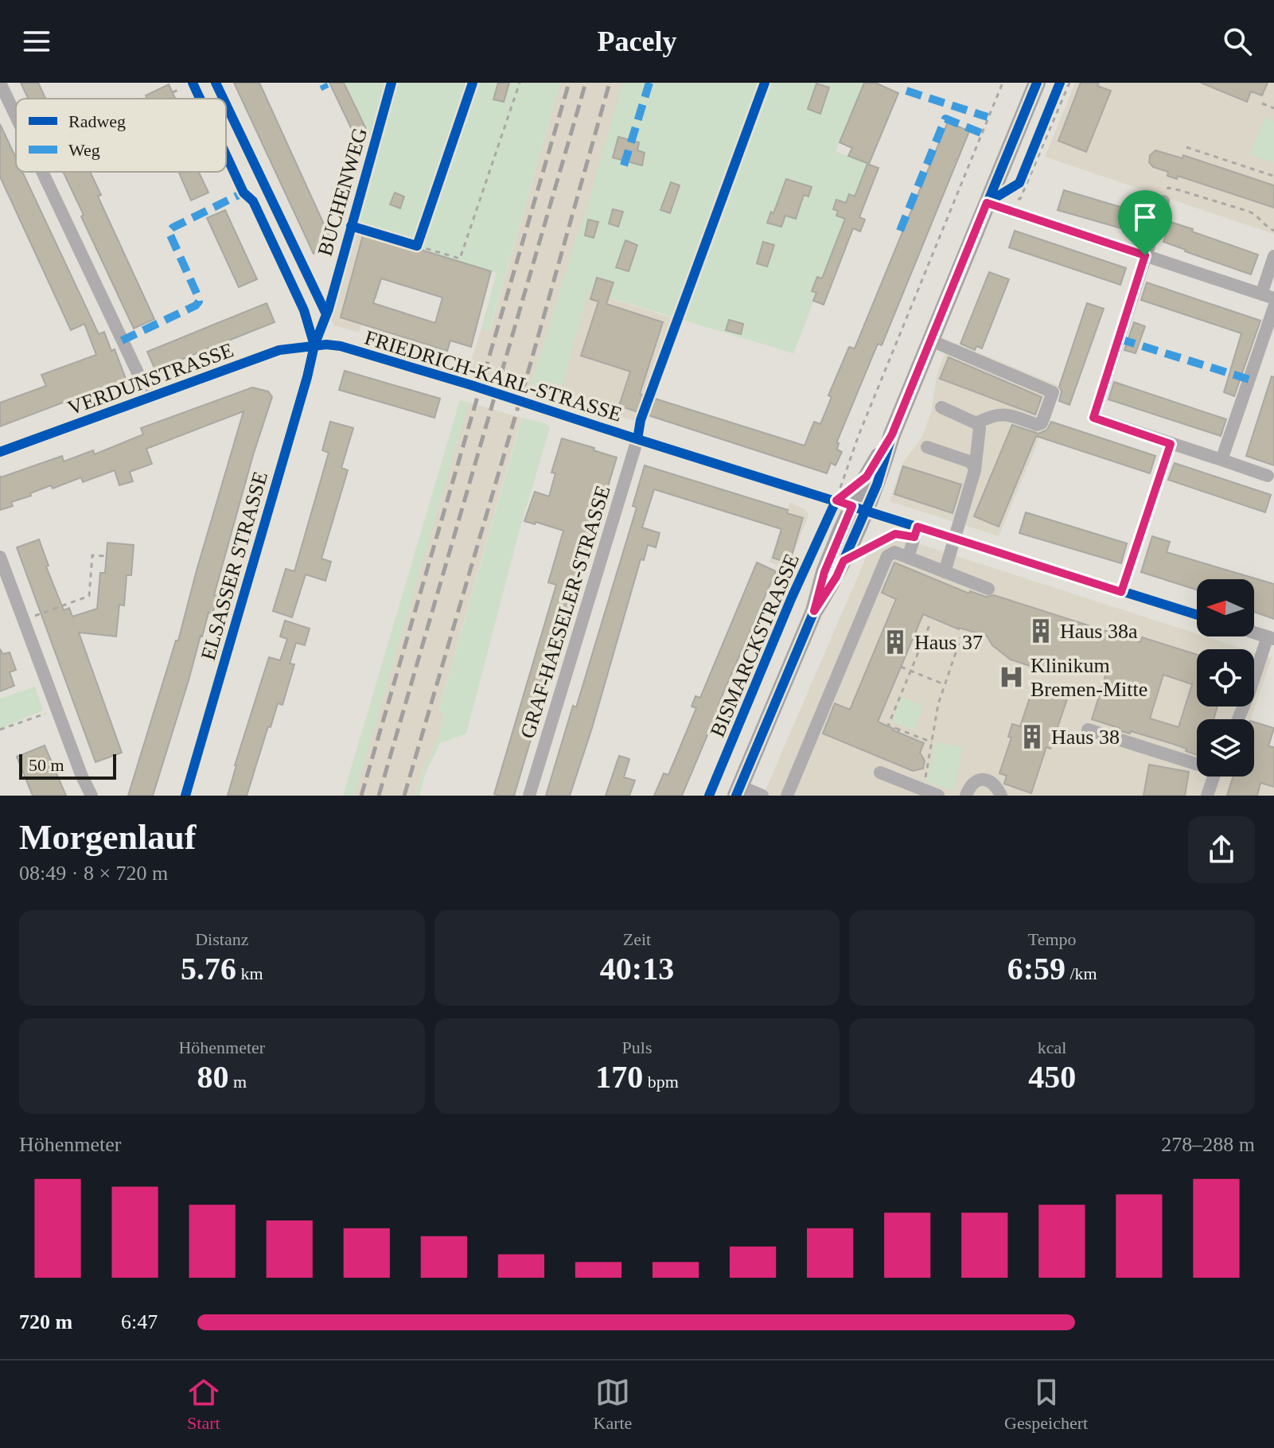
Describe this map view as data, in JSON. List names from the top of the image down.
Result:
{
  "streets": {
    "main road": ["BISMARCKSTRASSE"],
    "street": [
      "BUCHENWEG",
      "FRIEDRICH-KARL-STRASSE",
      "VERDUNSTRASSE",
      "ELSASSER STRASSE",
      "GRAF-HAESELER-STRASSE"
    ]
  },
  "crossings": [
    ["BUCHENWEG", "FRIEDRICH-KARL-STRASSE"],
    ["BUCHENWEG", "VERDUNSTRASSE"],
    ["BUCHENWEG", "ELSASSER STRASSE"],
    ["FRIEDRICH-KARL-STRASSE", "VERDUNSTRASSE"],
    ["FRIEDRICH-KARL-STRASSE", "ELSASSER STRASSE"],
    ["FRIEDRICH-KARL-STRASSE", "GRAF-HAESELER-STRASSE"],
    ["FRIEDRICH-KARL-STRASSE", "BISMARCKSTRASSE"],
    ["VERDUNSTRASSE", "ELSASSER STRASSE"]
  ],
  "places": {
    "building": ["Haus 38a", "Haus 37", "Haus 38"],
    "hospital": ["Klinikum Bremen-Mitte"]
  },
  "legend": ["Radweg", "Weg"],
  "scale_bar": "50 m",
  "north": "left",
  "page": {
    "header": "Pacely",
    "scale": "50 m",
    "heading": ["Morgenlauf", "08:49 · 8 × 720 m"],
    "stats": [
      ["Distanz", "5.76 km"],
      ["Zeit", "40:13"],
      ["Tempo", "6:59 /km"],
      ["Höhenmeter", "80 m"],
      ["Puls", "170 bpm"],
      ["kcal", "450"]
    ],
    "chart": ["Höhenmeter", "278–288 m"],
    "list": [
      {
        "name": "720 m",
        "note": "6:47"
      }
    ],
    "tabs": ["Start", "Karte", "Gespeichert"]
  }
}
